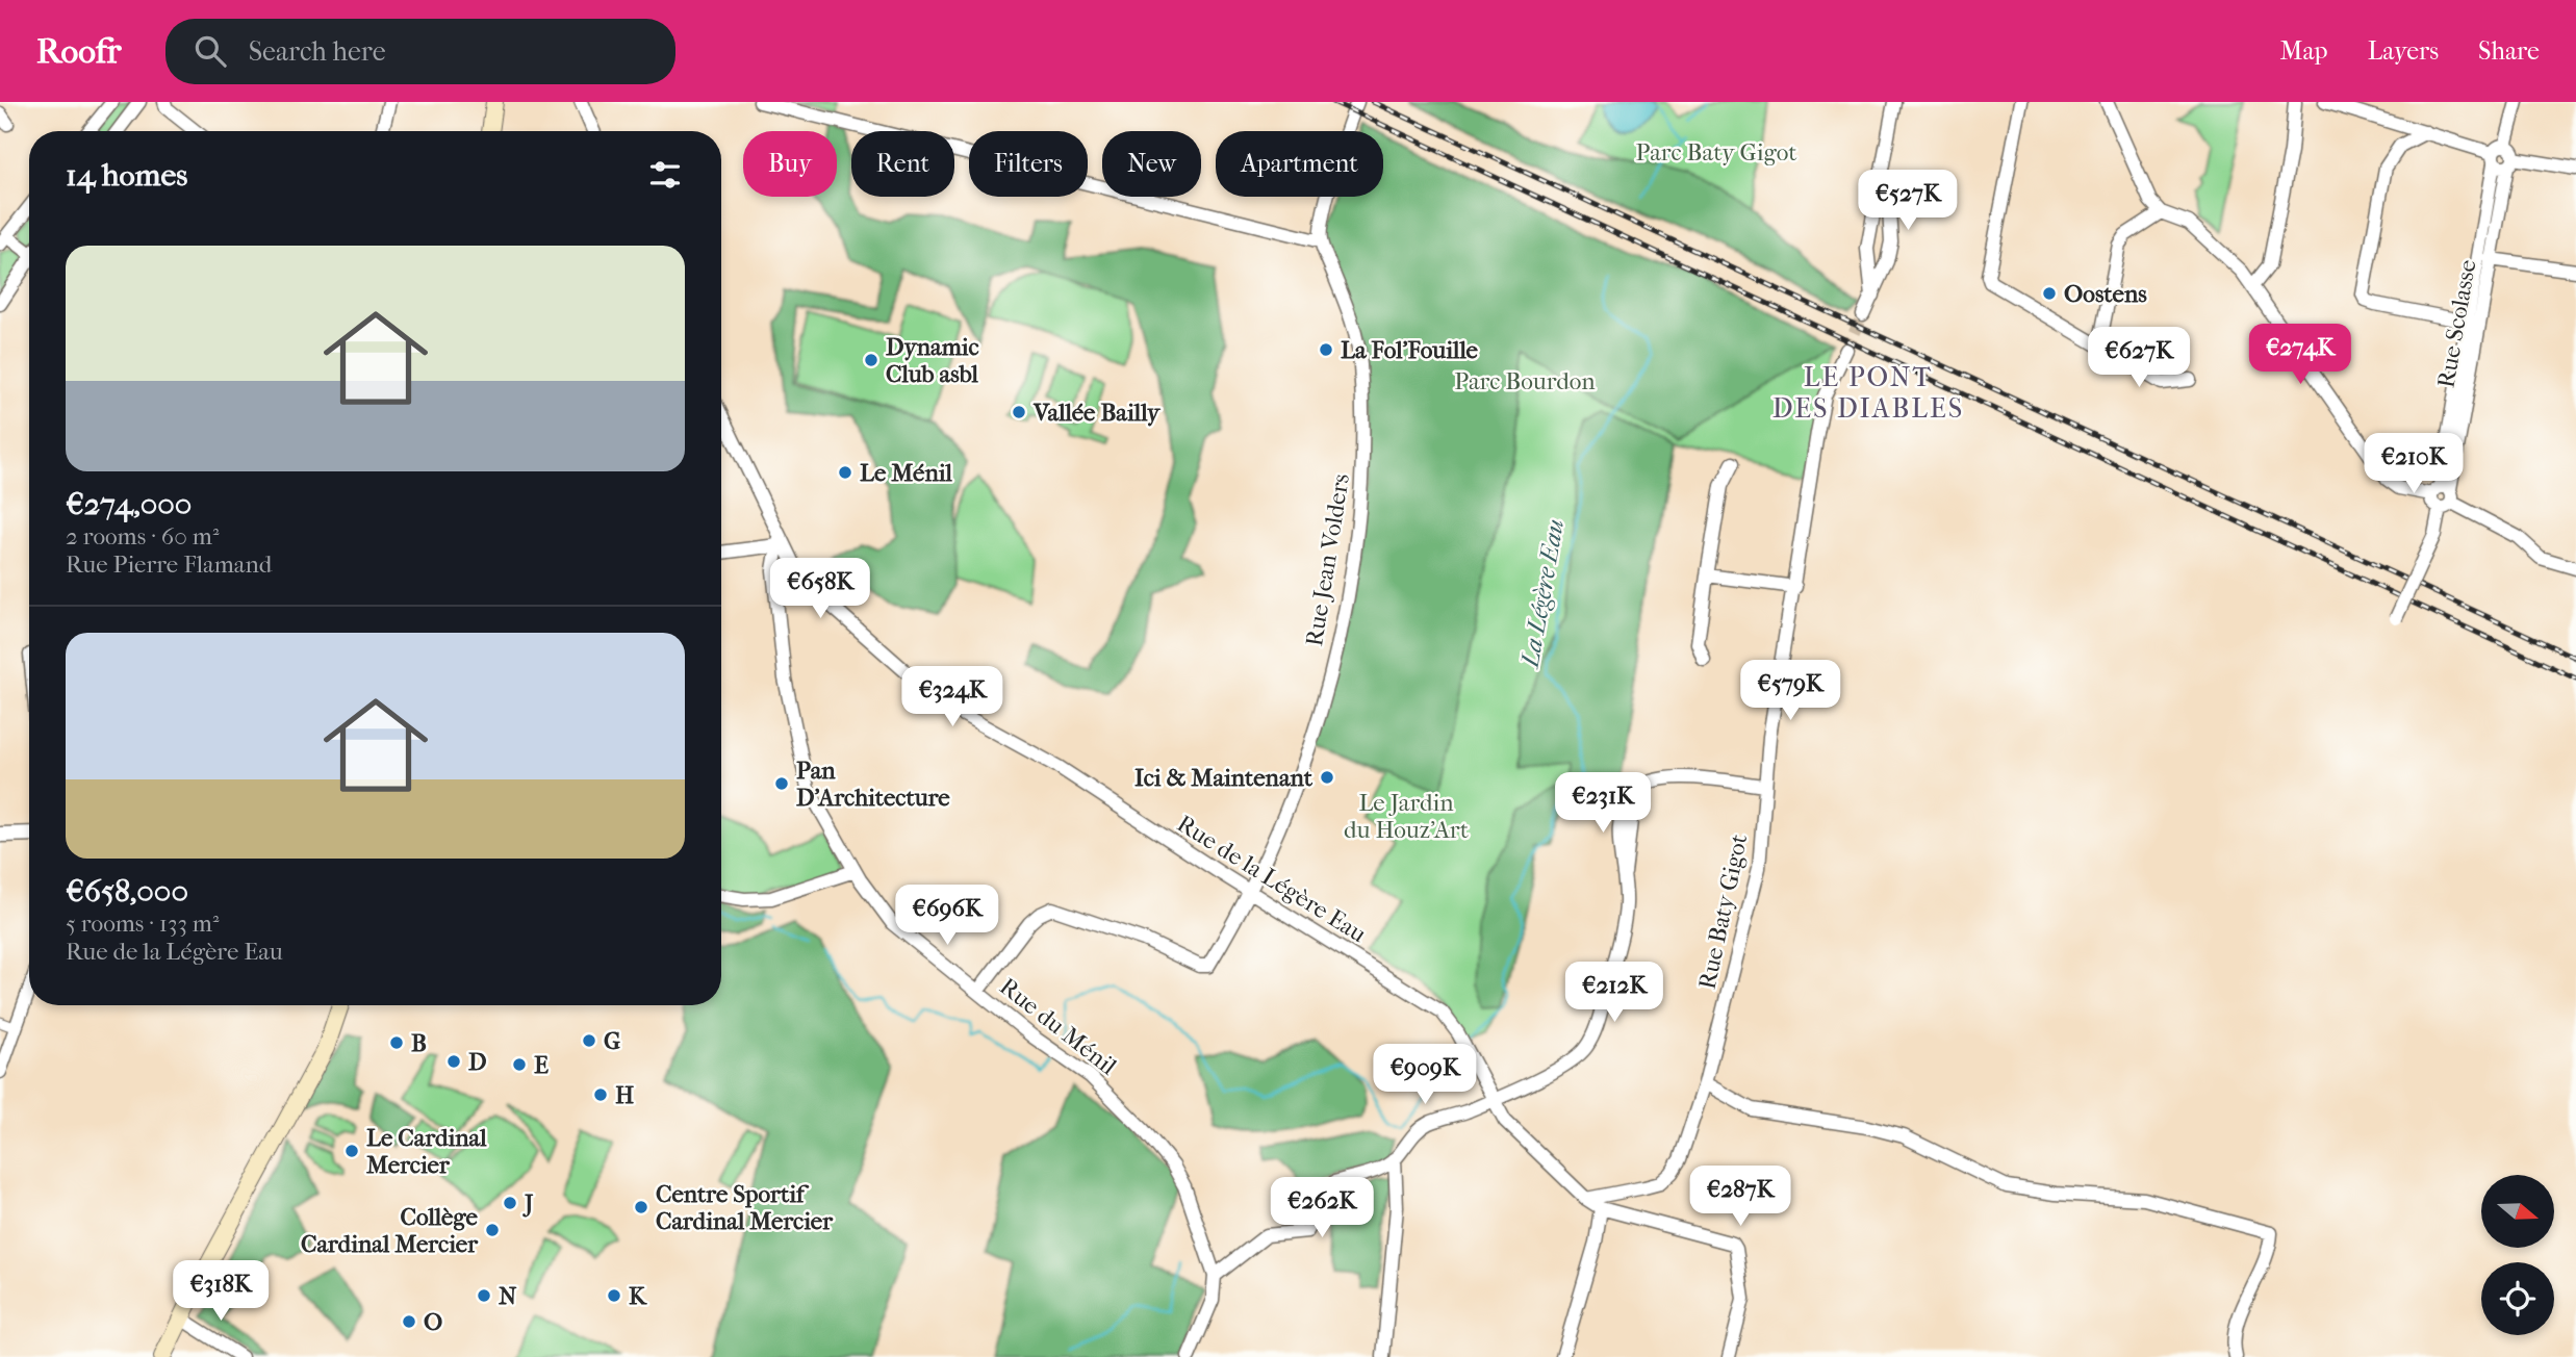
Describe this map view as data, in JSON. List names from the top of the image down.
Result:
{
  "streets": {
    "street": [
      "Rue Scolasse",
      "Rue Jean Volders",
      "Rue de la Légère Eau",
      "Rue Baty Gigot",
      "Rue du Ménil"
    ]
  },
  "crossings": [
    ["Rue Jean Volders", "Rue de la Légère Eau"],
    ["Rue Jean Volders", "Rue du Ménil"],
    ["Rue de la Légère Eau", "Rue Baty Gigot"],
    ["Rue de la Légère Eau", "Rue du Ménil"]
  ],
  "districts": ["LE PONT DES DIABLES"],
  "water": ["La Légère Eau"],
  "parks": ["Parc Baty Gigot", "Parc Bourdon", "Le Jardin du Houz’Art"],
  "places": [
    "Oostens",
    "La Fol'Fouille",
    "Dynamic Club asbl",
    "Vallée Bailly",
    "Le Ménil",
    "Ici & Maintenant",
    "Pan D’Architecture",
    "G",
    "B",
    "D",
    "E",
    "H",
    "Le Cardinal Mercier",
    "J",
    "Centre Sportif Cardinal Mercier",
    "Collège Cardinal Mercier",
    "N",
    "K",
    "O"
  ],
  "north": "right",
  "page": {
    "header": "Roofr",
    "search": "Search here",
    "nav": ["Map", "Layers", "Share"],
    "chip": [
      "Buy",
      "Rent",
      "Filters",
      "New",
      "Apartment"
    ],
    "heading": "14 homes",
    "price": [
      "€527K",
      "€274K",
      "€627K",
      "€210K",
      "€658K",
      "€579K",
      "€324K",
      "€231K",
      "€696K",
      "€212K",
      "€909K",
      "€287K",
      "€262K",
      "€318K"
    ],
    "list": [
      {
        "name": "€274,000",
        "note": "2 rooms · 60 m² · Rue Pierre Flamand"
      },
      {
        "name": "€658,000",
        "note": "5 rooms · 133 m² · Rue de la Légère Eau"
      }
    ]
  }
}
